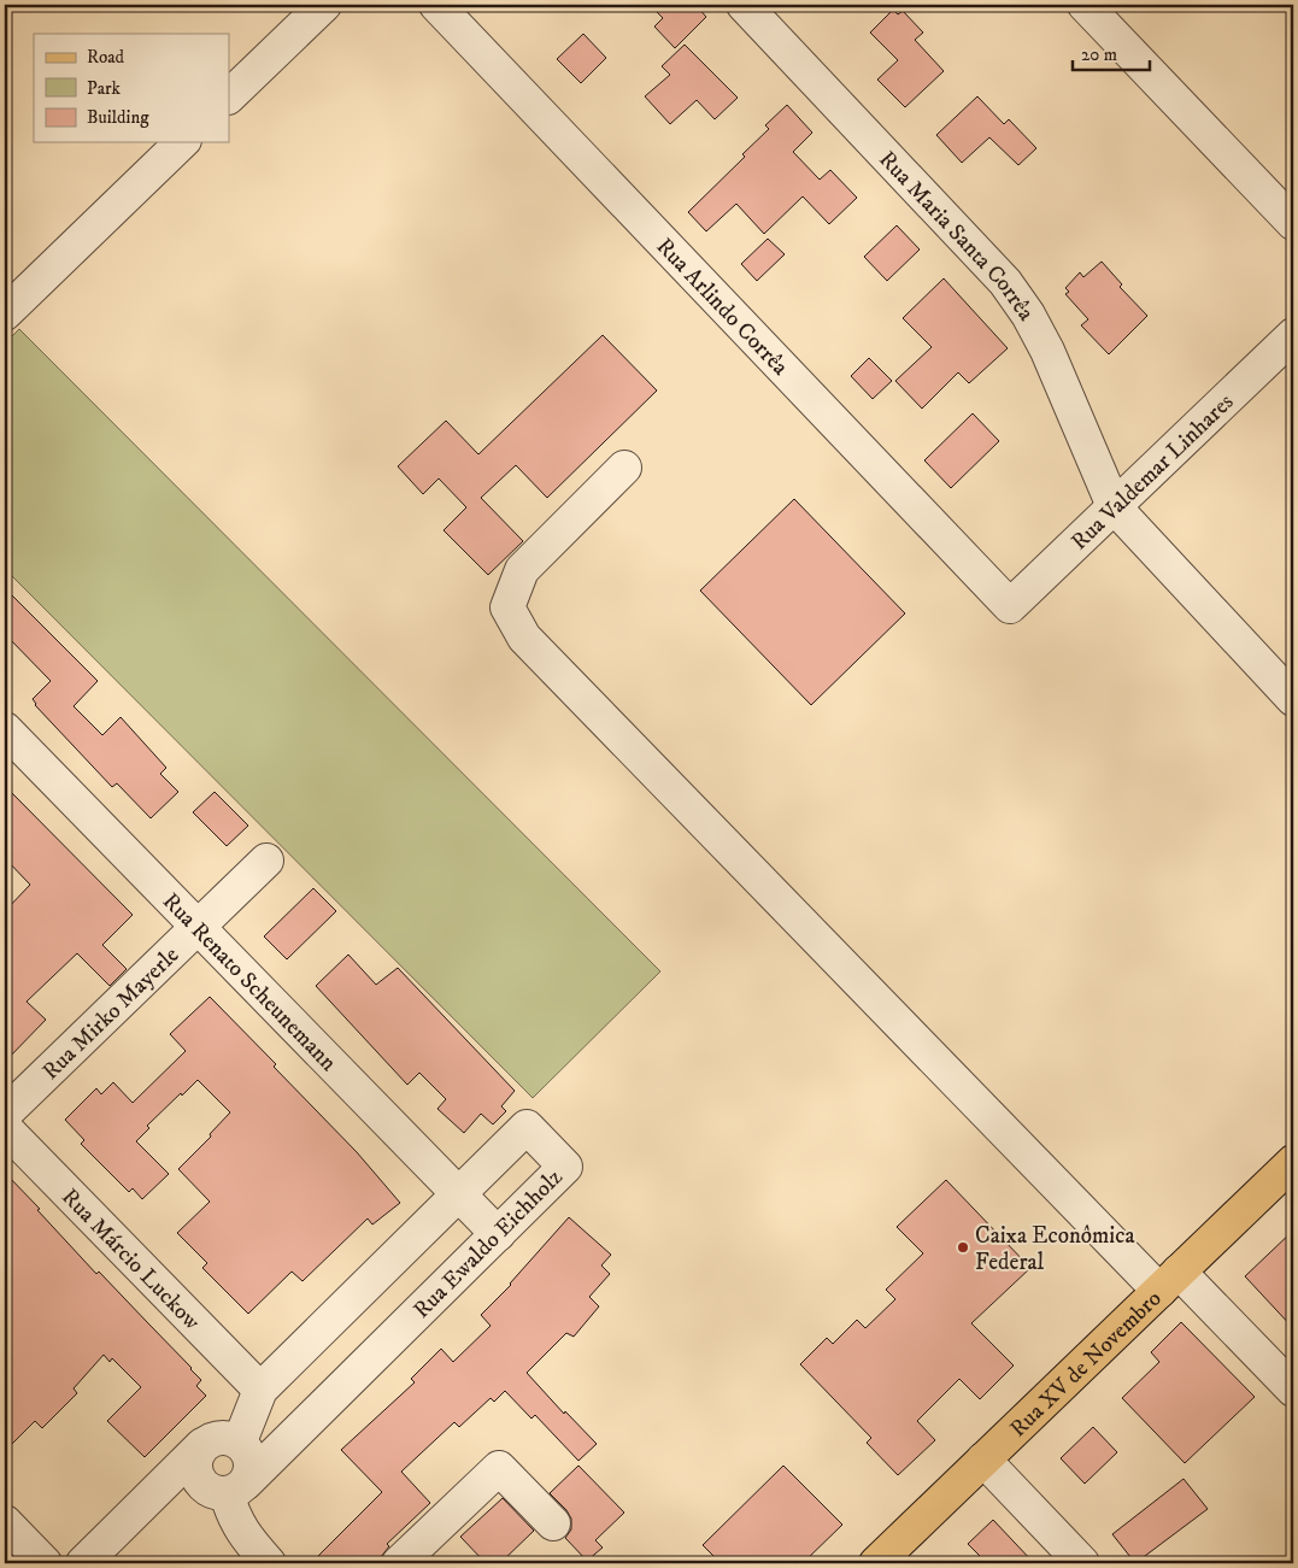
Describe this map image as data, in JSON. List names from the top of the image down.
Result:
{
  "streets": {
    "main road": ["Rua XV de Novembro"],
    "street": [
      "Rua Maria Santa Corrêa",
      "Rua Arlindo Corrêa",
      "Rua Valdemar Linhares",
      "Rua Renato Scheunemann",
      "Rua Mirko Mayerle",
      "Rua Ewaldo Eichholz",
      "Rua Márcio Luckow"
    ]
  },
  "crossings": [
    ["Rua Maria Santa Corrêa", "Rua Valdemar Linhares"],
    ["Rua Arlindo Corrêa", "Rua Valdemar Linhares"],
    ["Rua Renato Scheunemann", "Rua Mirko Mayerle"],
    ["Rua Renato Scheunemann", "Rua Ewaldo Eichholz"],
    ["Rua Ewaldo Eichholz", "Rua Márcio Luckow"]
  ],
  "places": ["Caixa Econômica Federal"],
  "legend": ["Road", "Park", "Building"],
  "scale_bar": "20 m"
}
